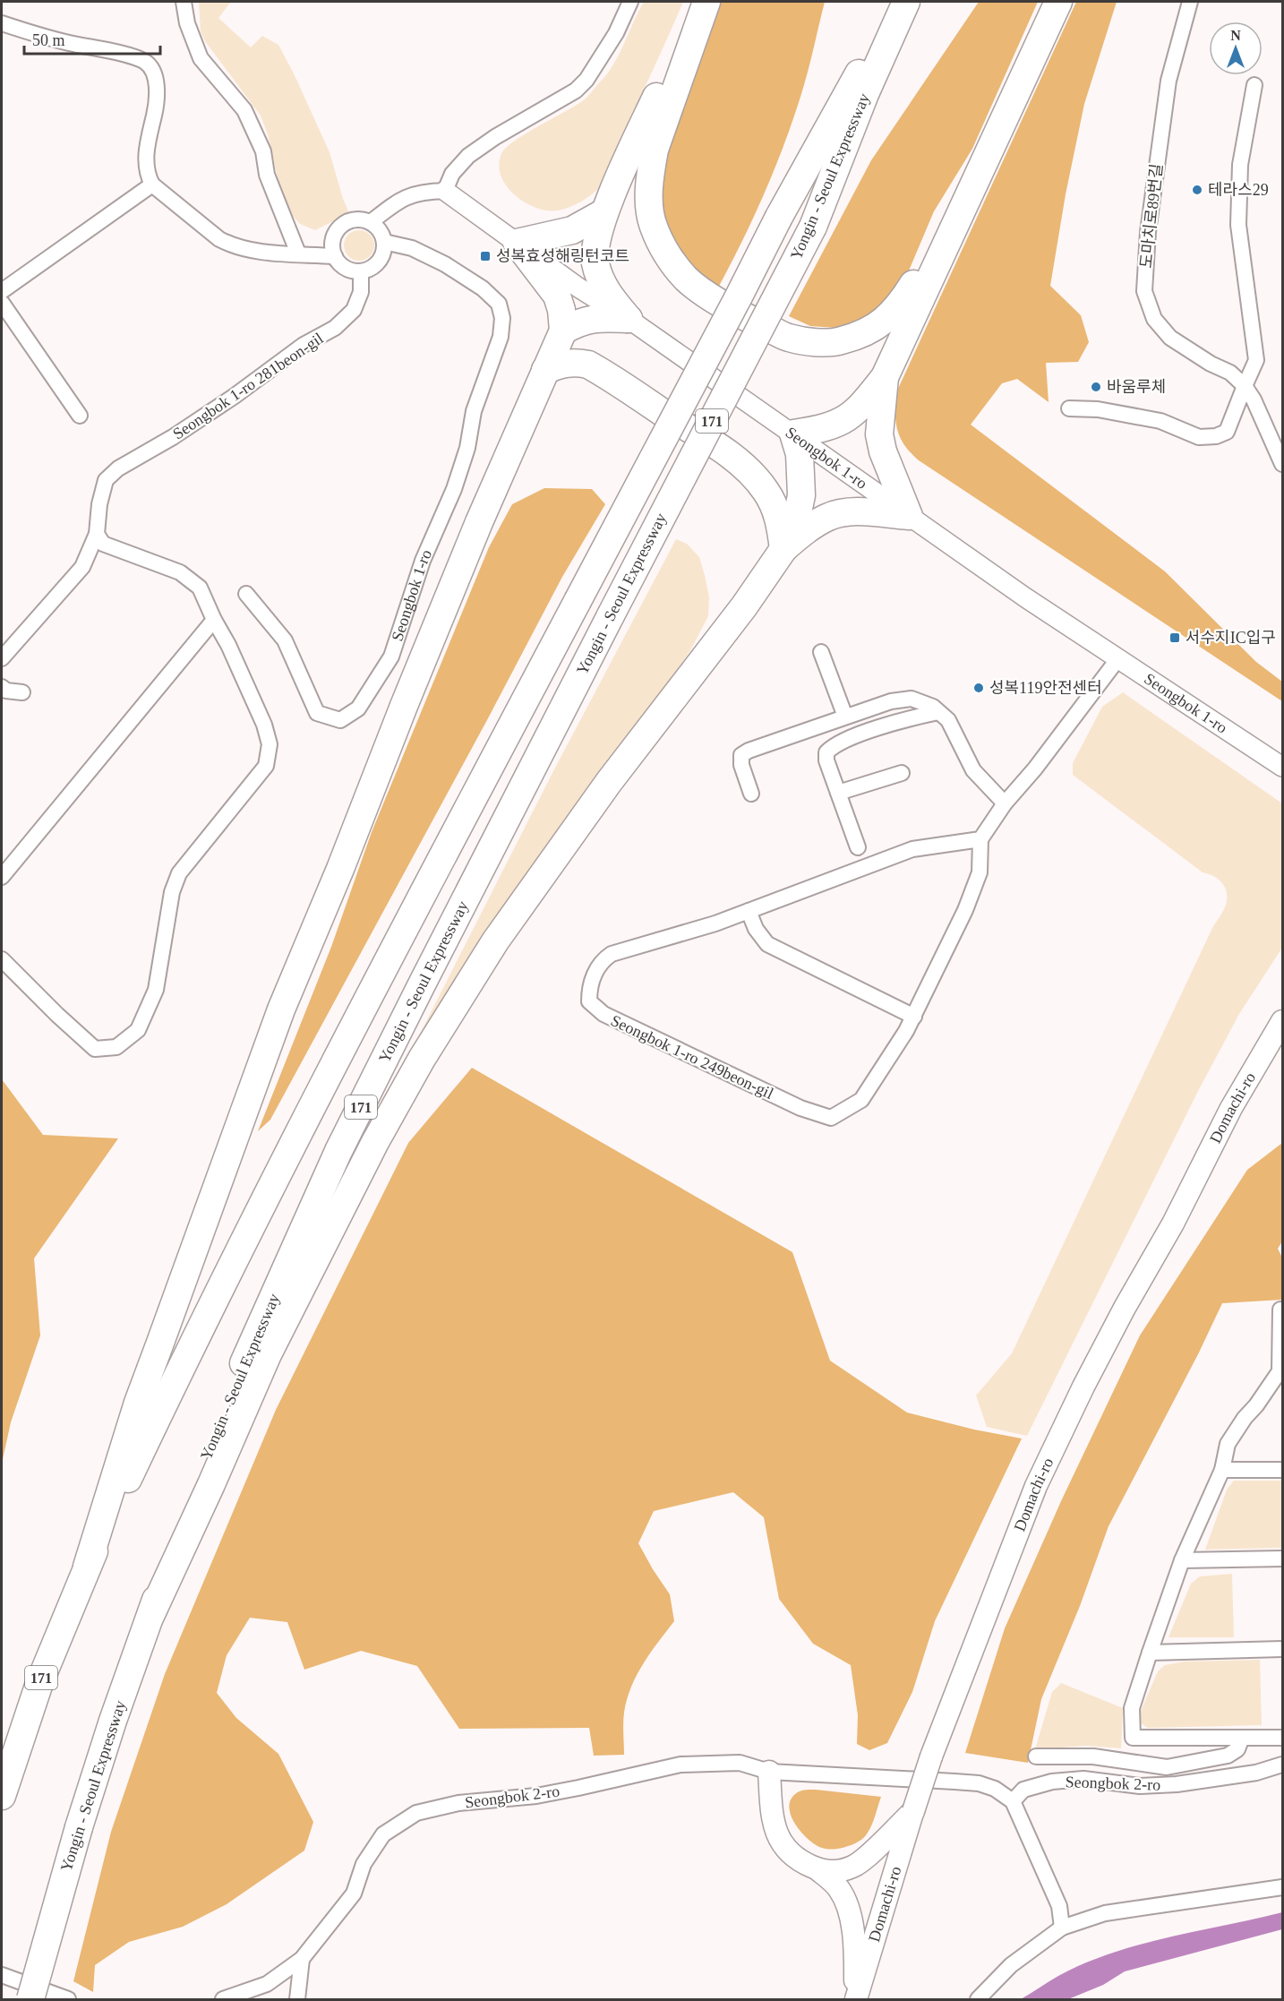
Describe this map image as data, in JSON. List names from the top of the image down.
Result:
{
  "streets": {
    "highway": ["Yongin - Seoul Expressway", "171"],
    "main road": ["Domachi-ro"],
    "street": [
      "도마치로89번길",
      "Seongbok 1-ro 281beon-gil",
      "Seongbok 1-ro",
      "Seongbok 1-ro 249beon-gil",
      "Seongbok 2-ro"
    ]
  },
  "crossings": [
    ["Seongbok 1-ro 281beon-gil", "Seongbok 1-ro"]
  ],
  "places": {
    "other": ["테라스29", "바움루체", "성복119안전센터"],
    "transit": ["성복효성해링턴코트", "서수지IC입구"]
  },
  "scale_bar": "50 m",
  "north": "top"
}
